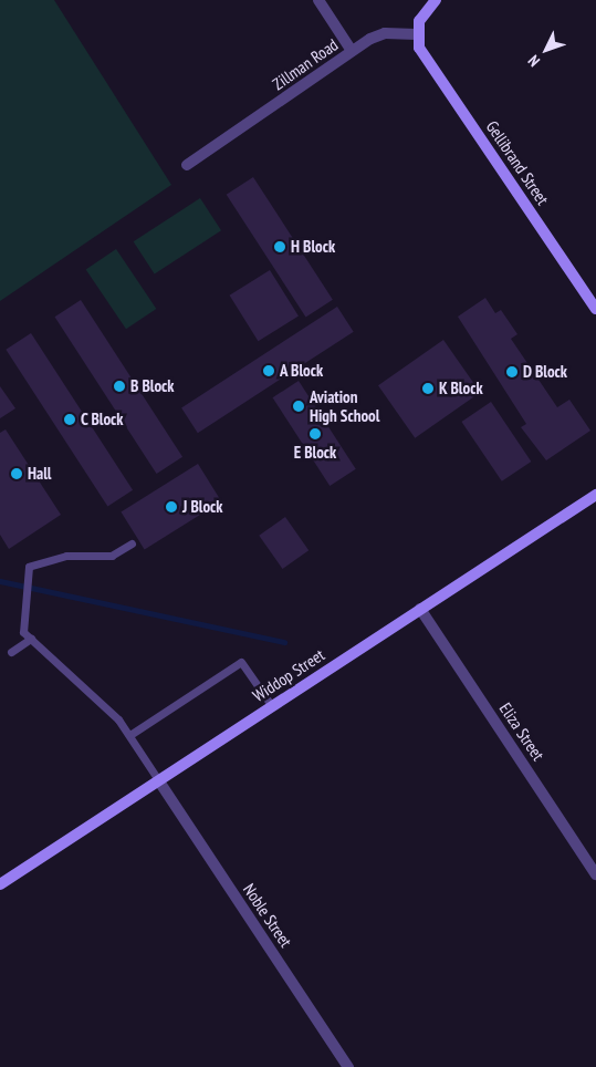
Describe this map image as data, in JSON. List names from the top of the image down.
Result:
{
  "streets": {
    "street": [
      "Zillman Road",
      "Gellibrand Street",
      "Widdop Street",
      "Eliza Street",
      "Noble Street"
    ]
  },
  "crossings": [
    ["Zillman Road", "Gellibrand Street"],
    ["Widdop Street", "Eliza Street"],
    ["Widdop Street", "Noble Street"]
  ],
  "places": [
    "H Block",
    "A Block",
    "D Block",
    "B Block",
    "K Block",
    "Aviation High School",
    "C Block",
    "E Block",
    "Hall",
    "J Block"
  ],
  "north": "bottom left"
}
